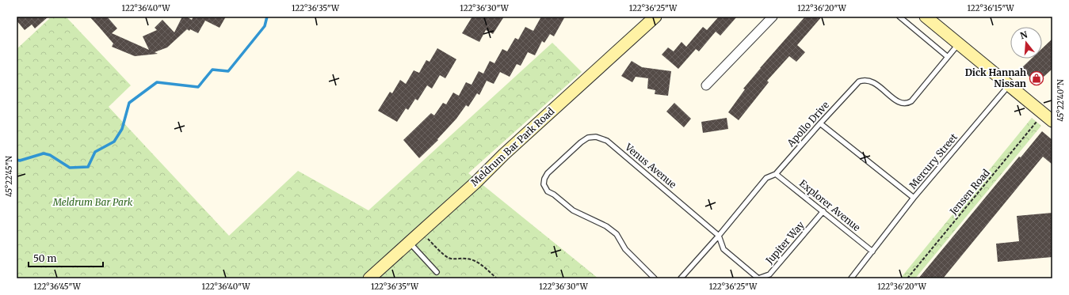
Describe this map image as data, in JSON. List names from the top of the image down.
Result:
{
  "streets": {
    "street": ["Meldrum Bar Park Road"],
    "lane": [
      "Apollo Drive",
      "Mercury Street",
      "Venus Avenue",
      "Explorer Avenue",
      "Jupiter Way"
    ],
    "path": ["Jensen Road"]
  },
  "crossings": [
    ["Apollo Drive", "Venus Avenue"],
    ["Apollo Drive", "Explorer Avenue"],
    ["Apollo Drive", "Jupiter Way"],
    ["Mercury Street", "Explorer Avenue"],
    ["Venus Avenue", "Jupiter Way"],
    ["Explorer Avenue", "Jupiter Way"]
  ],
  "parks": ["Meldrum Bar Park"],
  "places": {
    "shop": ["Dick Hannah Nissan"]
  },
  "scale_bar": "50 m",
  "north": "top",
  "coordinates": [
    "122°36'40\"W",
    "122°36'35\"W",
    "122°36'30\"W",
    "122°36'25\"W",
    "122°36'20\"W",
    "122°36'15\"W",
    "45°22'40\"N",
    "45°22'45\"N",
    "122°36'45\"W"
  ]
}
